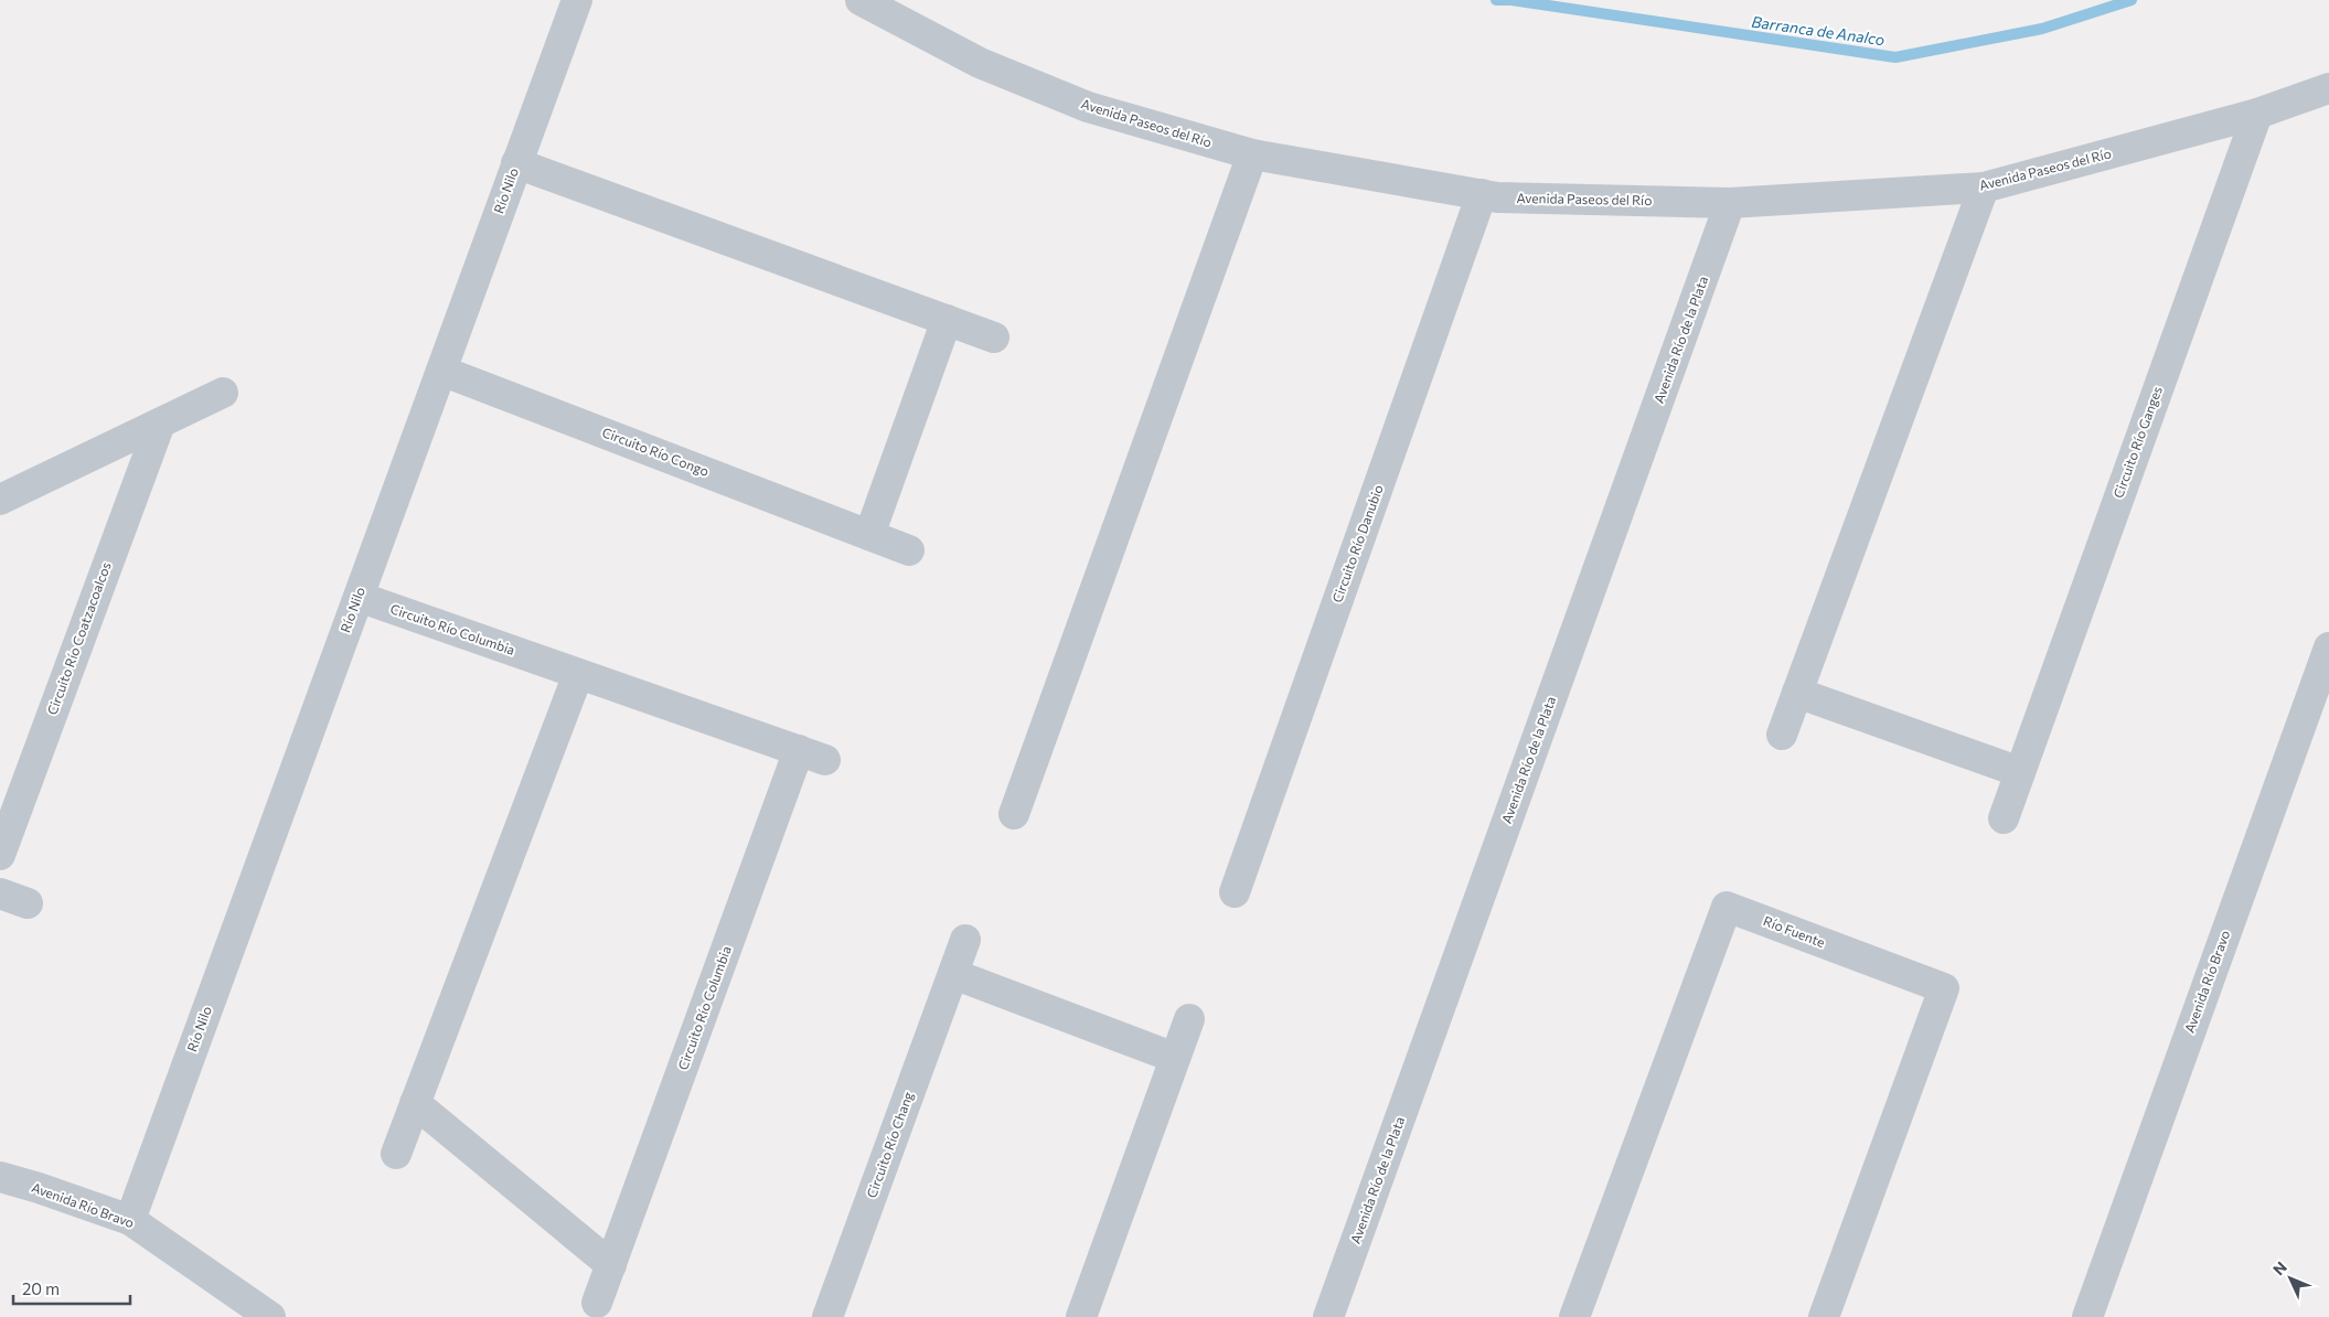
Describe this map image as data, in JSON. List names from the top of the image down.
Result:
{
  "streets": {
    "street": [
      "Avenida Paseos del Río",
      "Río Nilo",
      "Avenida Río de la Plata",
      "Circuito Río Ganges",
      "Circuito Río Congo",
      "Circuito Río Danubio",
      "Circuito Río Columbia",
      "Circuito Río Coatzacoalcos",
      "Río Fuente",
      "Avenida Río Bravo",
      "Circuito Río Chang"
    ]
  },
  "crossings": [
    ["Avenida Paseos del Río", "Avenida Río de la Plata"],
    ["Avenida Paseos del Río", "Circuito Río Ganges"],
    ["Avenida Paseos del Río", "Circuito Río Danubio"],
    ["Río Nilo", "Circuito Río Congo"],
    ["Río Nilo", "Circuito Río Columbia"],
    ["Río Nilo", "Avenida Río Bravo"]
  ],
  "water": ["Barranca de Analco"],
  "scale_bar": "20 m",
  "north": "top left"
}
